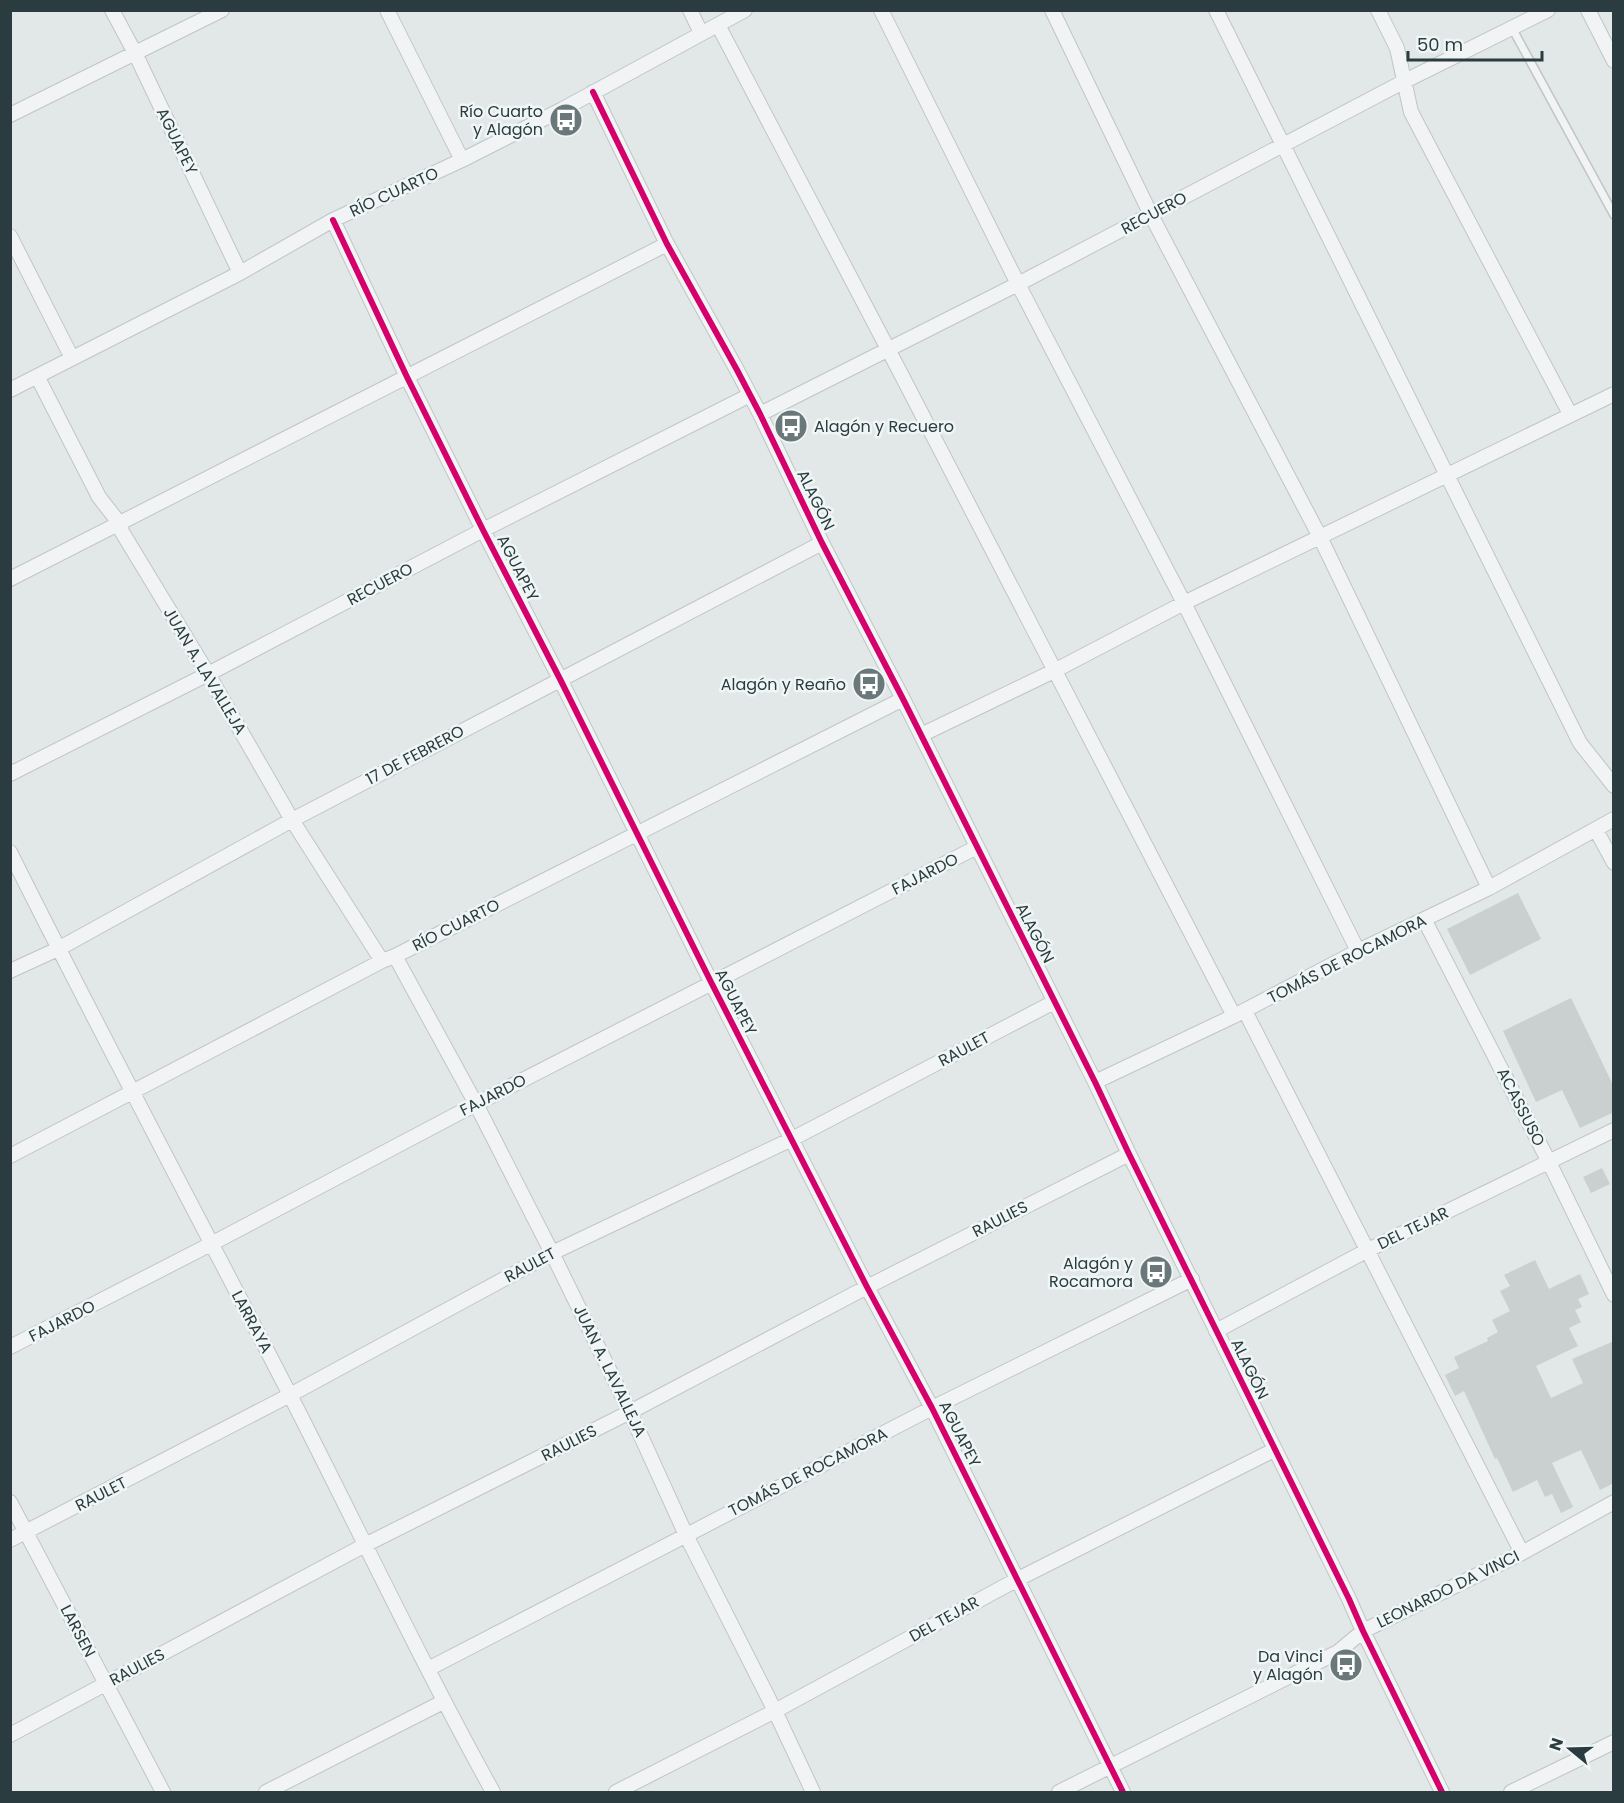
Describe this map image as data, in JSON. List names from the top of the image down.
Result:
{
  "streets": {
    "street": [
      "AGUAPEY",
      "RÍO CUARTO",
      "RECUERO",
      "ALAGÓN",
      "JUAN A. LAVALLEJA",
      "17 DE FEBRERO",
      "FAJARDO",
      "TOMÁS DE ROCAMORA",
      "RAULET",
      "ACASSUSO",
      "RAULIES",
      "DEL TEJAR",
      "LARRAYA",
      "LEONARDO DA VINCI",
      "LARSEN"
    ]
  },
  "crossings": [
    ["AGUAPEY", "RÍO CUARTO"],
    ["AGUAPEY", "RECUERO"],
    ["AGUAPEY", "17 DE FEBRERO"],
    ["AGUAPEY", "FAJARDO"],
    ["AGUAPEY", "TOMÁS DE ROCAMORA"],
    ["AGUAPEY", "RAULET"],
    ["AGUAPEY", "RAULIES"],
    ["AGUAPEY", "DEL TEJAR"],
    ["AGUAPEY", "LEONARDO DA VINCI"],
    ["RÍO CUARTO", "ALAGÓN"],
    ["RÍO CUARTO", "JUAN A. LAVALLEJA"],
    ["RÍO CUARTO", "LARRAYA"],
    ["RECUERO", "ALAGÓN"],
    ["RECUERO", "JUAN A. LAVALLEJA"],
    ["ALAGÓN", "17 DE FEBRERO"],
    ["ALAGÓN", "FAJARDO"],
    ["ALAGÓN", "TOMÁS DE ROCAMORA"],
    ["ALAGÓN", "RAULET"],
    ["ALAGÓN", "RAULIES"],
    ["ALAGÓN", "DEL TEJAR"],
    ["ALAGÓN", "LEONARDO DA VINCI"],
    ["JUAN A. LAVALLEJA", "17 DE FEBRERO"],
    ["JUAN A. LAVALLEJA", "FAJARDO"],
    ["JUAN A. LAVALLEJA", "TOMÁS DE ROCAMORA"],
    ["JUAN A. LAVALLEJA", "RAULET"],
    ["JUAN A. LAVALLEJA", "RAULIES"],
    ["JUAN A. LAVALLEJA", "DEL TEJAR"],
    ["17 DE FEBRERO", "LARRAYA"],
    ["FAJARDO", "LARRAYA"],
    ["TOMÁS DE ROCAMORA", "ACASSUSO"],
    ["TOMÁS DE ROCAMORA", "LARRAYA"],
    ["RAULET", "LARRAYA"],
    ["RAULET", "LARSEN"],
    ["ACASSUSO", "DEL TEJAR"],
    ["RAULIES", "LARRAYA"],
    ["RAULIES", "LARSEN"]
  ],
  "places": {
    "bus stop": [
      "Río Cuarto y Alagón",
      "Alagón y Recuero",
      "Alagón y Reaño",
      "Alagón y Rocamora",
      "Da Vinci y Alagón"
    ]
  },
  "scale_bar": "50 m",
  "north": "left"
}
